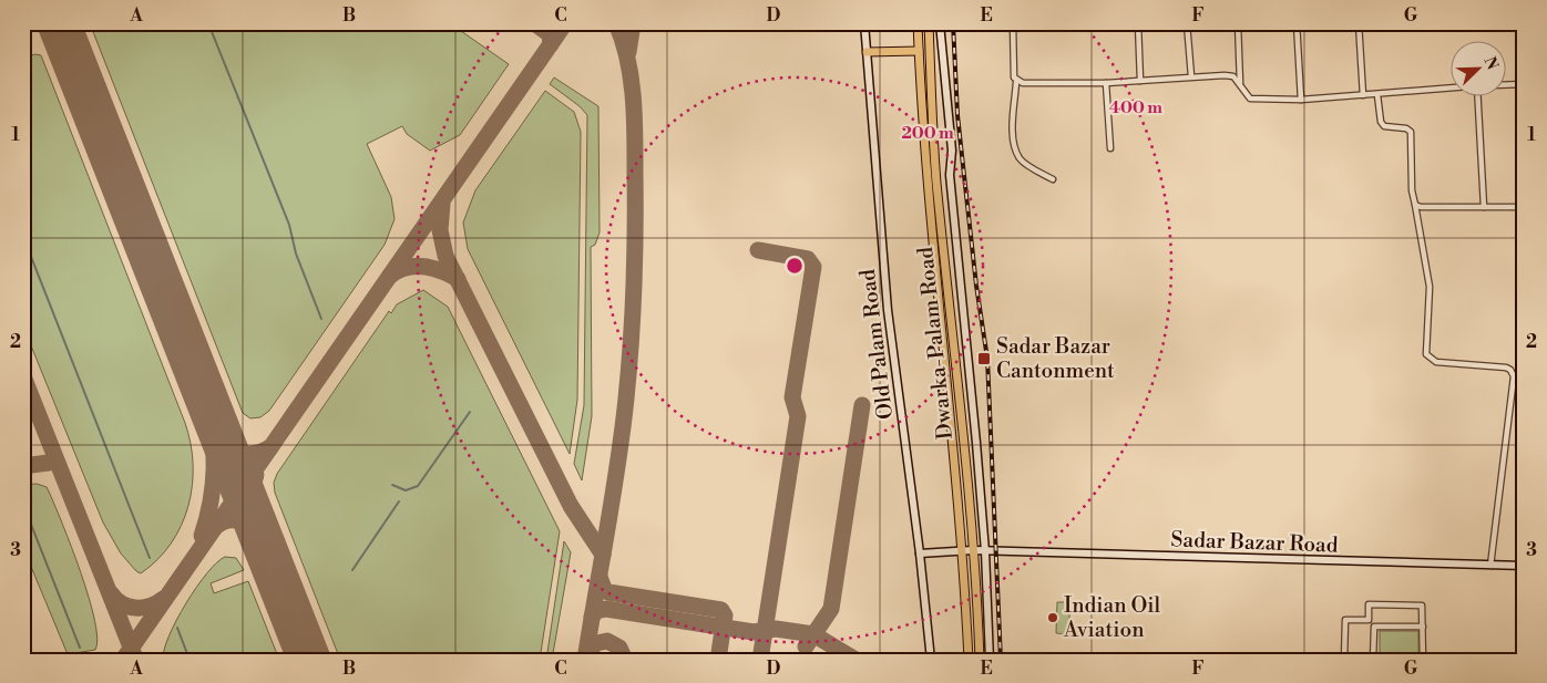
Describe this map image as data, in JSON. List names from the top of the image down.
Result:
{
  "streets": {
    "main road": ["Dwarka-Palam Road"],
    "street": ["Old Palam Road", "Sadar Bazar Road"]
  },
  "crossings": [
    ["Dwarka-Palam Road", "Sadar Bazar Road"],
    ["Old Palam Road", "Sadar Bazar Road"]
  ],
  "places": {
    "transit": ["Sadar Bazar Cantonment"],
    "other": ["Indian Oil Aviation"]
  },
  "north": "top right",
  "grid": {
    "columns": [
      "A",
      "B",
      "C",
      "D",
      "E",
      "F",
      "G"
    ],
    "rows": ["1", "2", "3"]
  },
  "rings": ["400 m", "200 m"]
}
